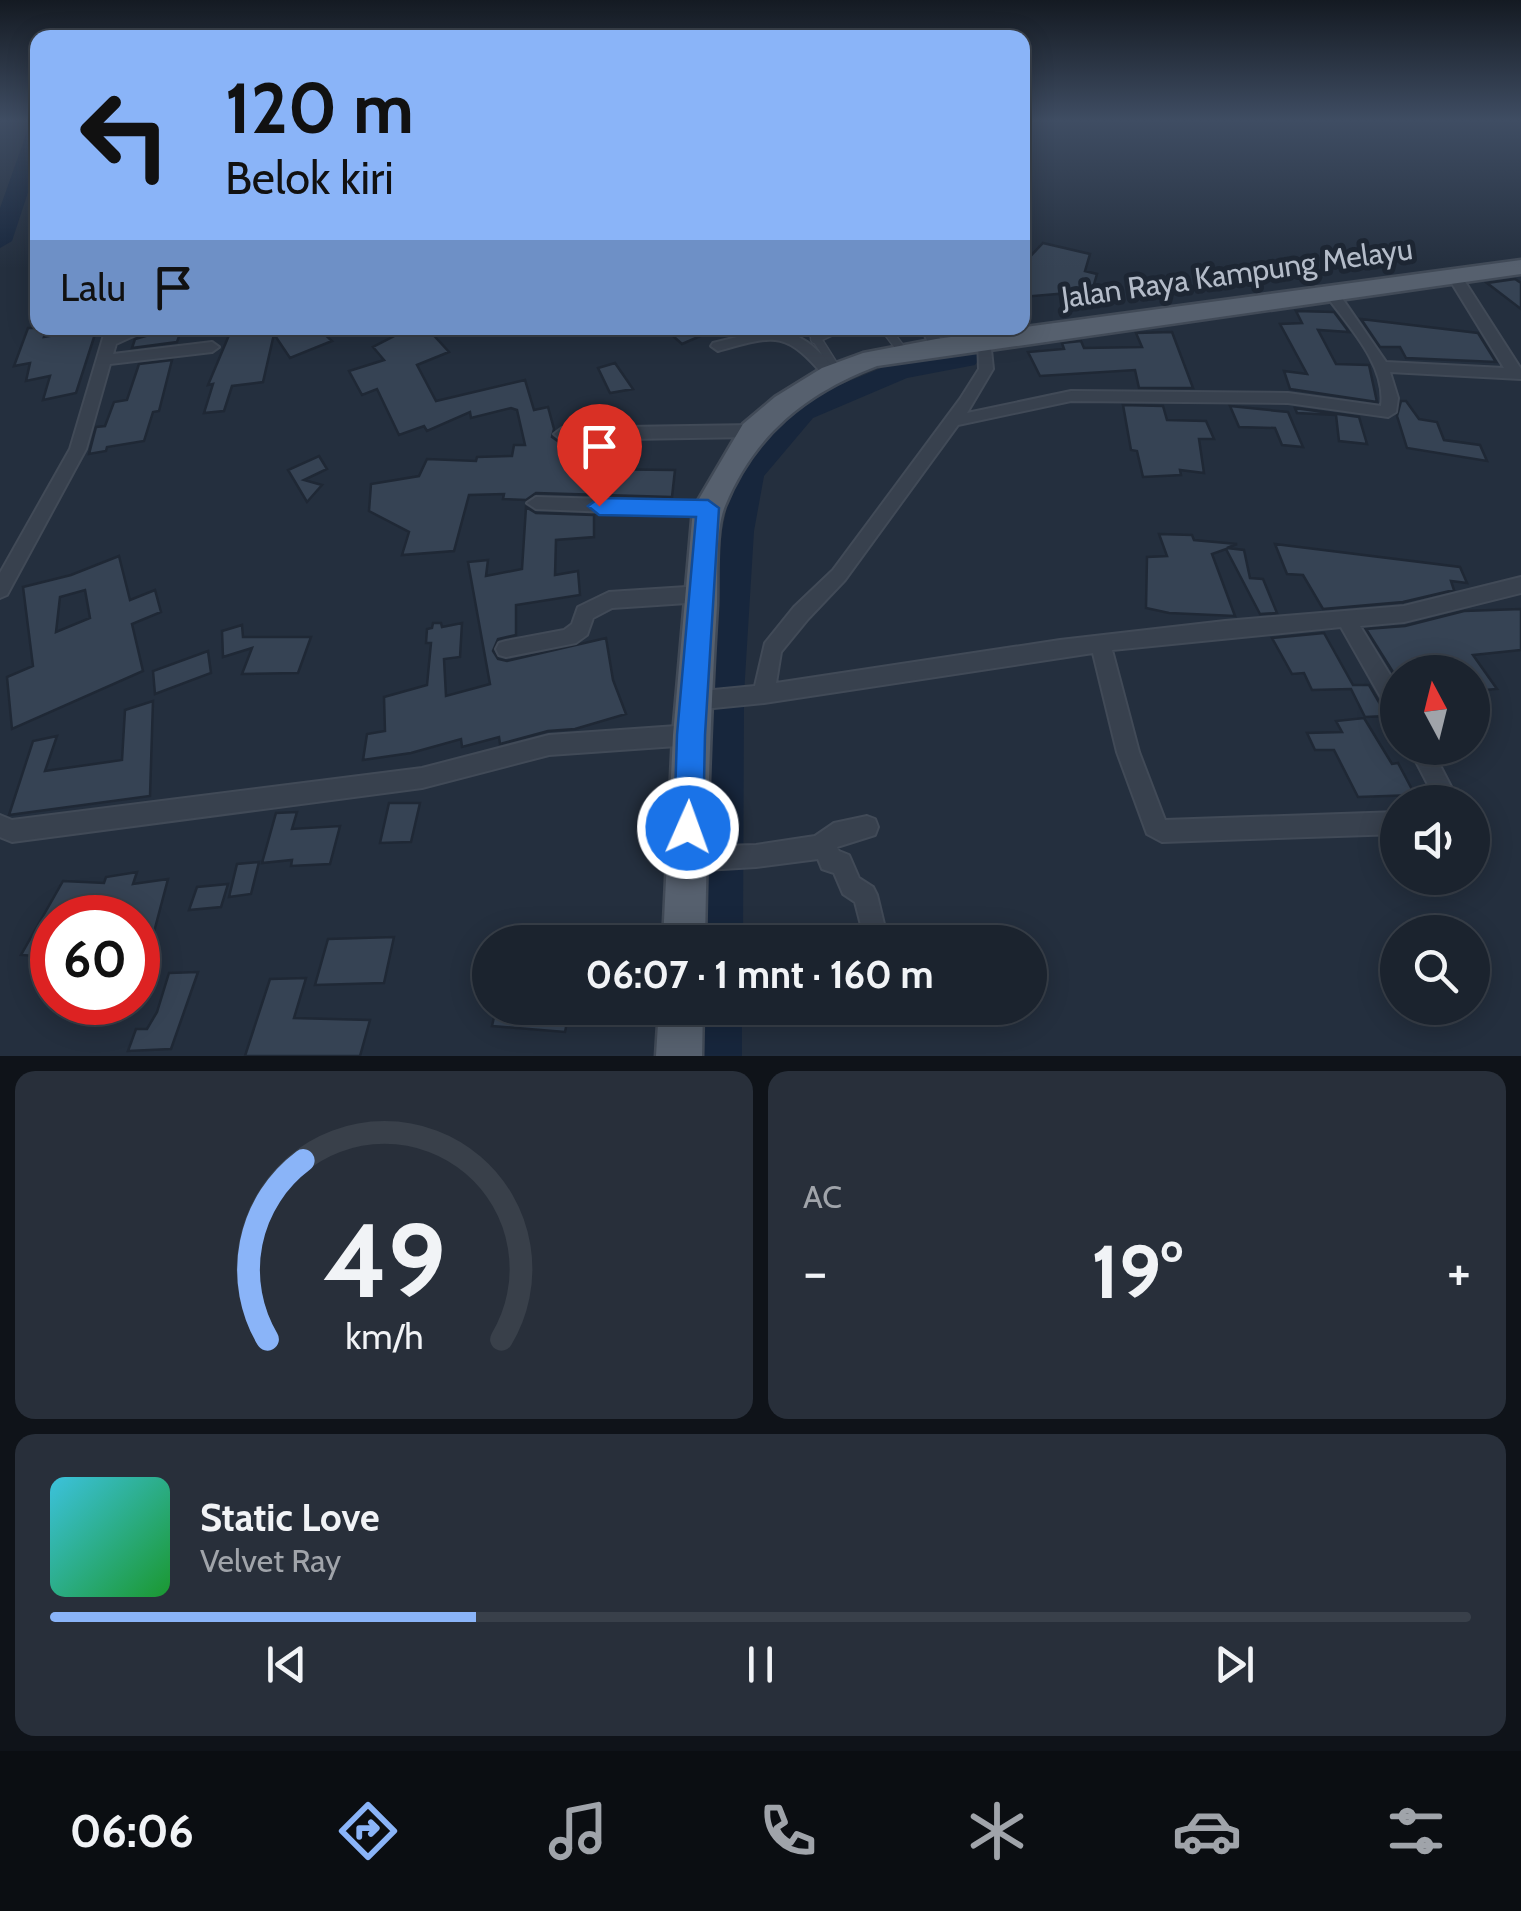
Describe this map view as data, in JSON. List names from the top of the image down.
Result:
{
  "streets": {
    "main road": ["Jalan Raya Kampung Melayu"]
  },
  "north": "top",
  "page": {
    "turn": ["120 m", "Belok kiri"],
    "then": "Lalu",
    "limit": "60",
    "trip": "06:07 · 1 mnt · 160 m",
    "tile": "AC",
    "heat": ["−", "19°", "+"],
    "song": ["Static Love", "Velvet Ray"],
    "tabs": "06:06",
    "gauge": ["49", "km/h"]
  }
}
